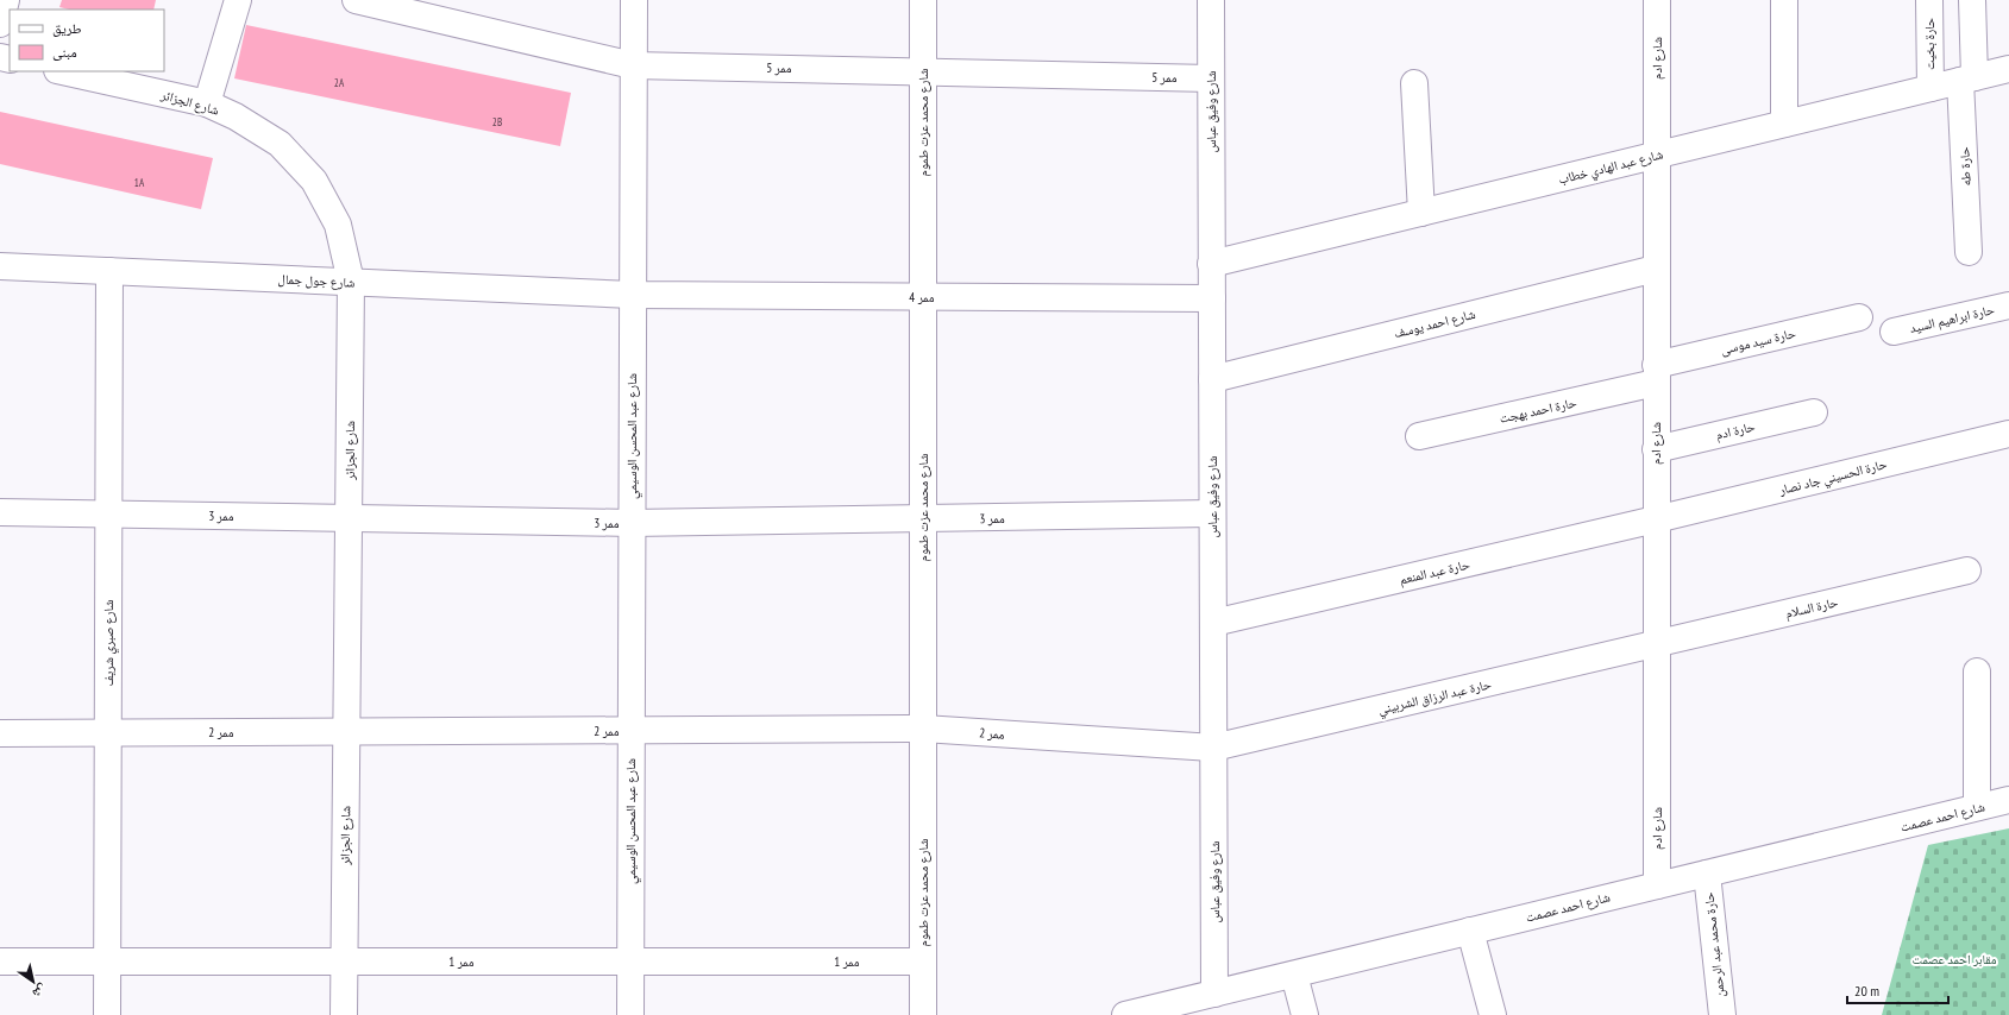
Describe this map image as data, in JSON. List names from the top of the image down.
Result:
{
  "streets": {
    "street": [
      "حارة بخيت",
      "شارع ادم",
      "ممر 5",
      "شارع الجزائر",
      "شارع وفيق عباس",
      "شارع محمد عزت طموم",
      "شارع عبد الهادي خطاب",
      "حارة طه",
      "شارع جول جمال",
      "ممر 4",
      "حارة ابراهيم السيد",
      "شارع احمد يوسف",
      "حارة سيد موسى",
      "حارة احمد بهجت",
      "حارة ادم",
      "شارع عبد المحسن الوسيمي",
      "حارة الحسيني جاد نصار",
      "ممر 3",
      "حارة عبد المنعم",
      "حارة السلام",
      "شارع صبري شريف",
      "حارة عبد الرزاق الشربيني",
      "ممر 2",
      "شارع احمد عصمت",
      "حارة محمد عبد الرحمن",
      "ممر 1"
    ]
  },
  "crossings": [
    ["حارة بخيت", "شارع عبد الهادي خطاب"],
    ["شارع ادم", "شارع عبد الهادي خطاب"],
    ["شارع ادم", "شارع احمد يوسف"],
    ["شارع ادم", "حارة سيد موسى"],
    ["شارع ادم", "حارة احمد بهجت"],
    ["شارع ادم", "حارة ادم"],
    ["شارع ادم", "حارة الحسيني جاد نصار"],
    ["شارع ادم", "حارة عبد المنعم"],
    ["شارع ادم", "حارة السلام"],
    ["شارع ادم", "حارة عبد الرزاق الشربيني"],
    ["شارع ادم", "شارع احمد عصمت"],
    ["ممر 5", "شارع وفيق عباس"],
    ["ممر 5", "شارع محمد عزت طموم"],
    ["ممر 5", "شارع عبد المحسن الوسيمي"],
    ["شارع الجزائر", "شارع جول جمال"],
    ["شارع الجزائر", "ممر 3"],
    ["شارع الجزائر", "ممر 2"],
    ["شارع الجزائر", "ممر 1"],
    ["شارع وفيق عباس", "شارع عبد الهادي خطاب"],
    ["شارع وفيق عباس", "ممر 4"],
    ["شارع وفيق عباس", "شارع احمد يوسف"],
    ["شارع وفيق عباس", "ممر 3"],
    ["شارع وفيق عباس", "حارة عبد المنعم"],
    ["شارع وفيق عباس", "حارة عبد الرزاق الشربيني"],
    ["شارع وفيق عباس", "ممر 2"],
    ["شارع وفيق عباس", "شارع احمد عصمت"],
    ["شارع محمد عزت طموم", "ممر 4"],
    ["شارع محمد عزت طموم", "ممر 3"],
    ["شارع محمد عزت طموم", "ممر 2"],
    ["شارع محمد عزت طموم", "ممر 1"],
    ["شارع عبد الهادي خطاب", "حارة طه"],
    ["شارع جول جمال", "ممر 4"],
    ["شارع جول جمال", "شارع عبد المحسن الوسيمي"],
    ["شارع جول جمال", "شارع صبري شريف"],
    ["ممر 4", "شارع عبد المحسن الوسيمي"],
    ["حارة سيد موسى", "حارة احمد بهجت"],
    ["شارع عبد المحسن الوسيمي", "ممر 3"],
    ["شارع عبد المحسن الوسيمي", "ممر 2"],
    ["شارع عبد المحسن الوسيمي", "ممر 1"],
    ["حارة الحسيني جاد نصار", "حارة عبد المنعم"],
    ["ممر 3", "شارع صبري شريف"],
    ["حارة السلام", "حارة عبد الرزاق الشربيني"],
    ["شارع صبري شريف", "ممر 2"],
    ["شارع صبري شريف", "ممر 1"],
    ["حارة عبد الرزاق الشربيني", "ممر 2"],
    ["شارع احمد عصمت", "حارة محمد عبد الرحمن"]
  ],
  "parks": ["مقابر احمد عصمت"],
  "house_numbers": ["2A", "2B", "1A"],
  "legend": ["طريق", "مبنى"],
  "scale_bar": "20 m",
  "north": "bottom right"
}
